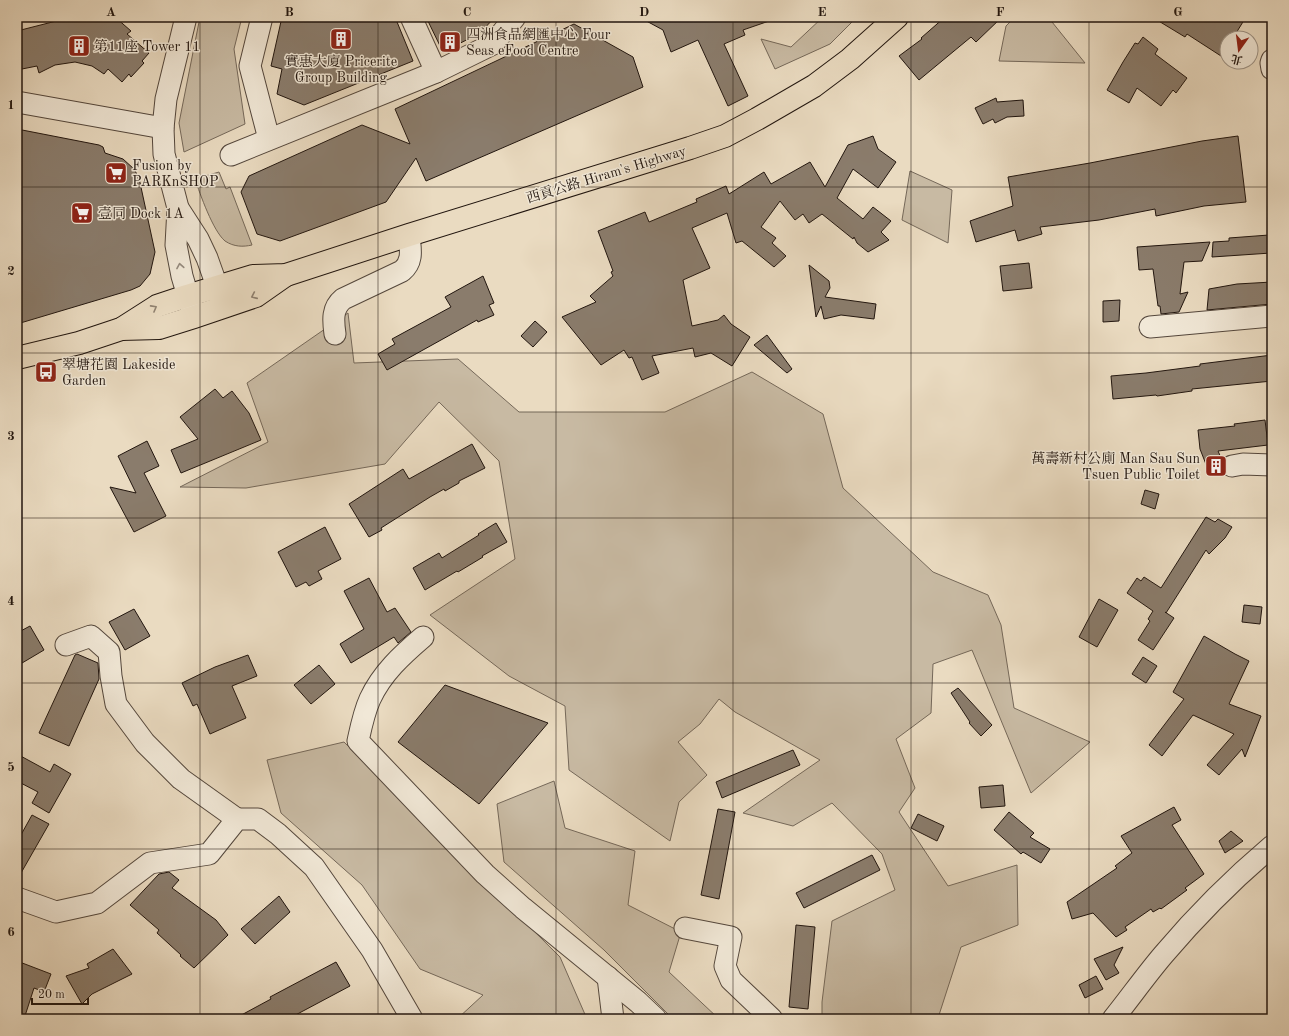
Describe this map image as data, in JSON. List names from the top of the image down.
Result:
{
  "streets": {
    "main road": ["西貢公路 Hiram's Highway"]
  },
  "places": {
    "building": [
      "實惠大廈 Pricerite Group Building",
      "四洲食品網匯中心 Four Seas eFood Centre",
      "第11座 Tower 11",
      "萬壽新村公廁 Man Sau Sun Tsuen Public Toilet"
    ],
    "supermarket": ["Fusion by PARKnSHOP", "壹同 Dock 1A"],
    "bus stop": ["翠塘花園 Lakeside Garden"]
  },
  "scale_bar": "20 m",
  "north": "bottom",
  "grid": {
    "columns": [
      "A",
      "B",
      "C",
      "D",
      "E",
      "F",
      "G"
    ],
    "rows": [
      "1",
      "2",
      "3",
      "4",
      "5",
      "6"
    ]
  }
}
